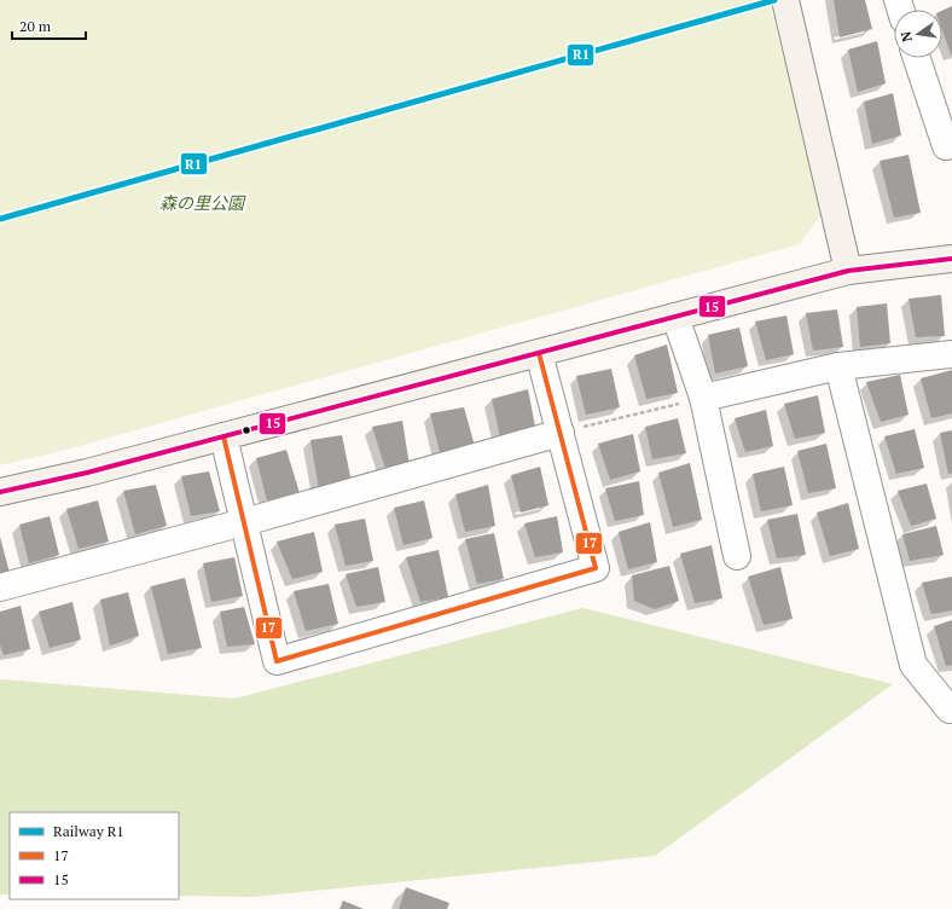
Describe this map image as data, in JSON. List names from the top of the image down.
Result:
{
  "parks": ["森の里公園"],
  "lines": ["rail line R1", "transit line 15", "transit line 17"],
  "legend": ["Railway R1", "17", "15"],
  "scale_bar": "20 m",
  "north": "left"
}
